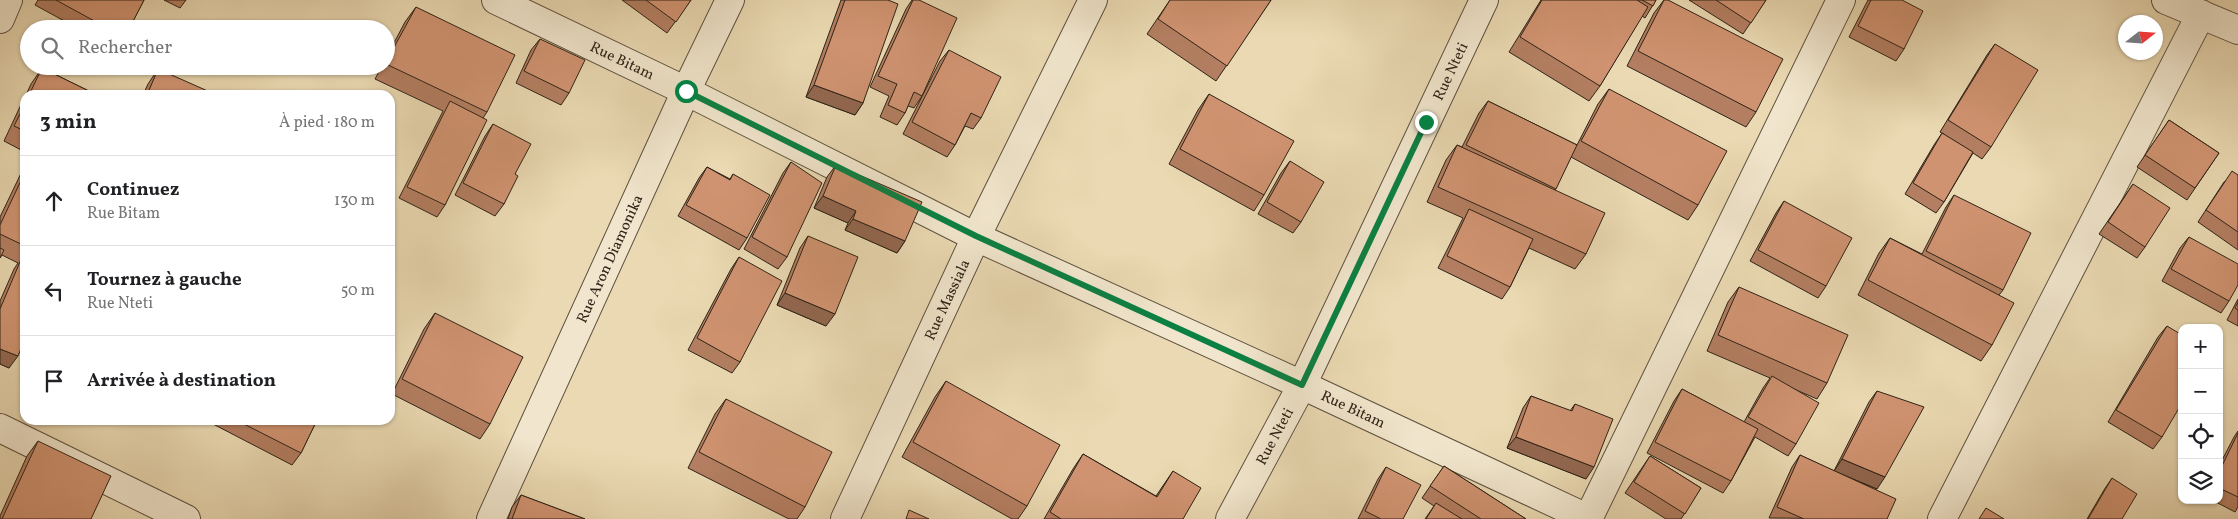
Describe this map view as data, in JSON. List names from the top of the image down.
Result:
{
  "streets": {
    "street": [
      "Rue Bitam",
      "Rue Nteti",
      "Rue Aron Diamonika",
      "Rue Massiala"
    ]
  },
  "crossings": [
    ["Rue Bitam", "Rue Nteti"],
    ["Rue Bitam", "Rue Aron Diamonika"],
    ["Rue Bitam", "Rue Massiala"]
  ],
  "north": "right",
  "page": {
    "search": "Rechercher",
    "heading": ["3 min", "À pied · 180 m"],
    "list": [
      ["Continuez", "Rue Bitam", "130 m"],
      ["Tournez à gauche", "Rue Nteti", "50 m"],
      "Arrivée à destination"
    ],
    "map_buttons": ["+", "−"]
  }
}
